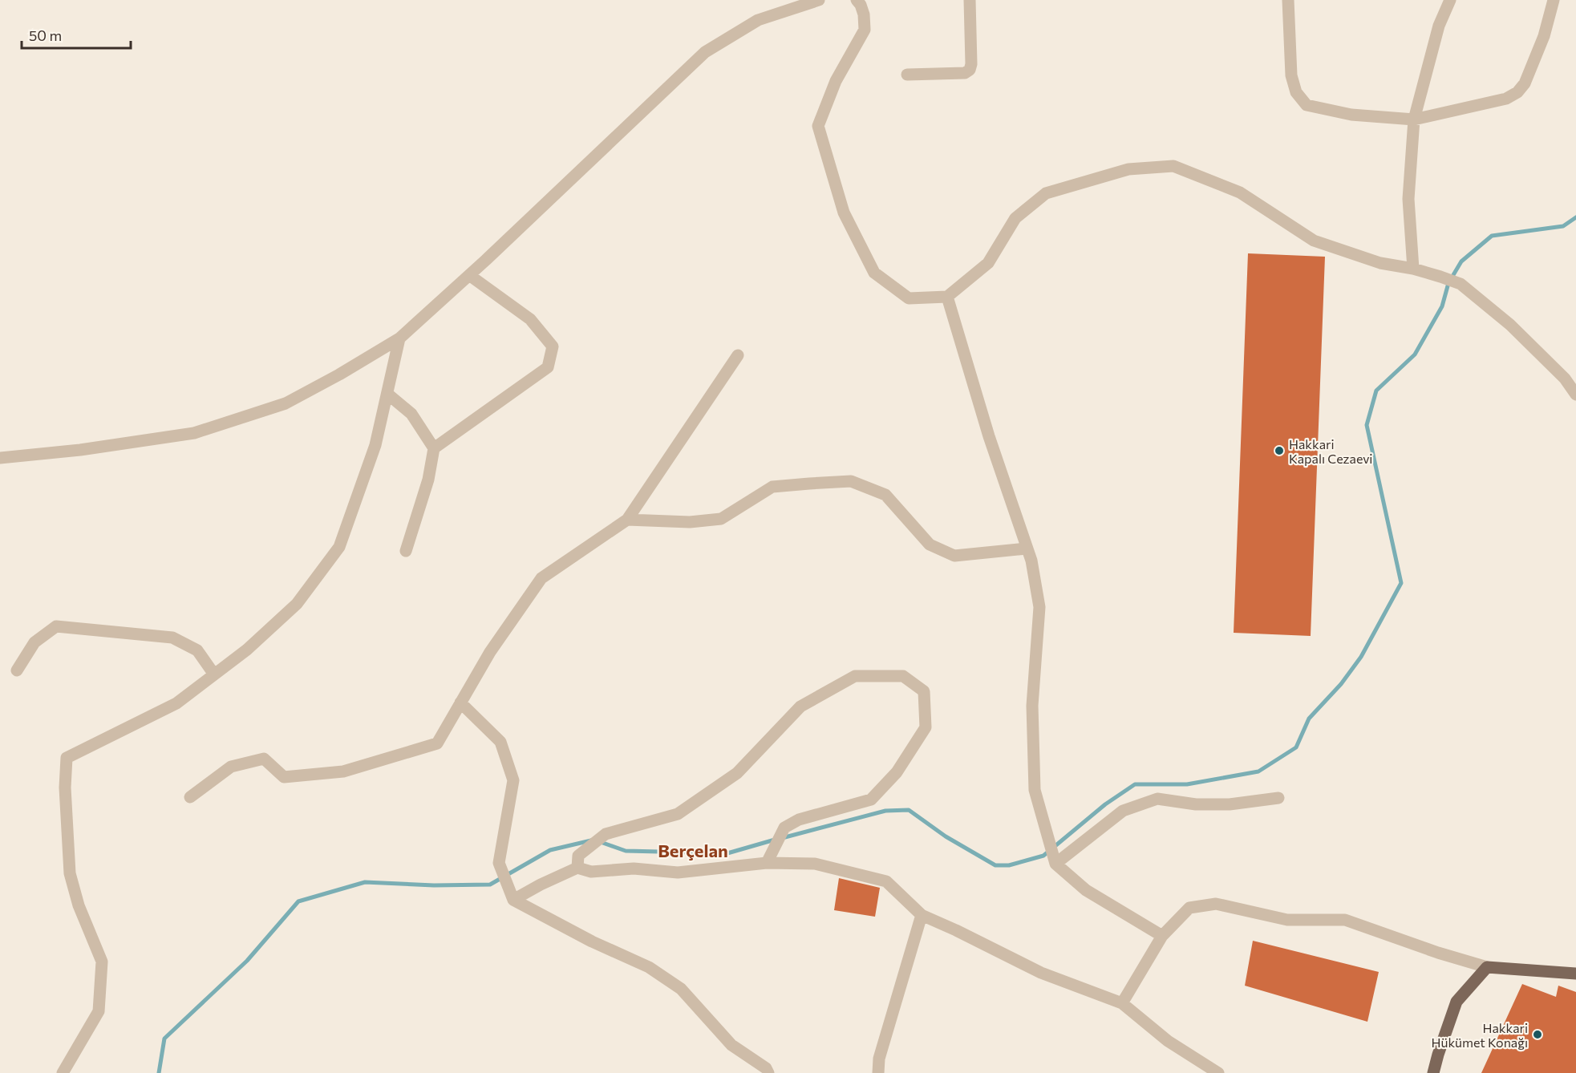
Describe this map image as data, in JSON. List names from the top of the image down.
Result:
{
  "districts": ["Berçelan"],
  "places": ["Hakkari Kapalı Cezaevi", "Hakkari Hükümet Konağı"],
  "scale_bar": "50 m"
}
